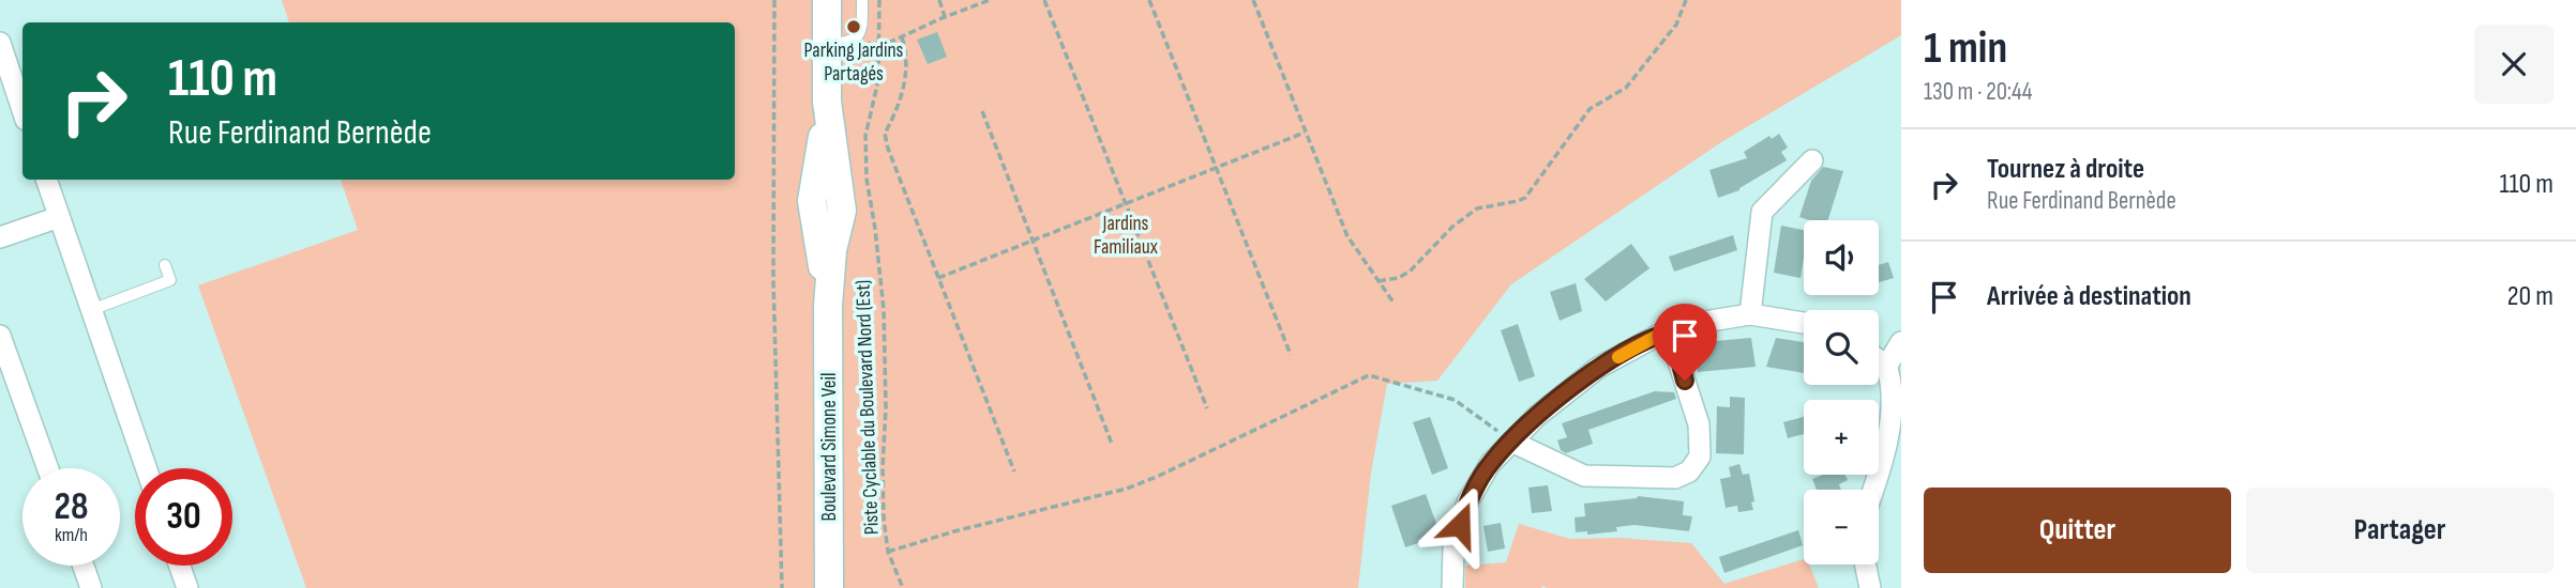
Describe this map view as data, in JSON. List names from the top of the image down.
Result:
{
  "streets": {
    "main road": ["Boulevard Simone Veil"],
    "path": ["Piste Cyclable du Boulevard Nord (Est)"]
  },
  "parks": ["Jardins Familiaux"],
  "places": ["Parking Jardins Partagés"],
  "page": {
    "heading": ["1 min", "130 m · 20:44"],
    "turn": ["110 m", "Rue Ferdinand Bernède"],
    "list": [
      {
        "name": "Tournez à droite",
        "note": "Rue Ferdinand Bernède",
        "value": "110 m"
      },
      {
        "name": "Arrivée à destination",
        "value": "20 m"
      }
    ],
    "map_buttons": ["+", "−"],
    "speed": "28 km/h",
    "limit": "30",
    "buttons": ["Quitter", "Partager"]
  }
}
